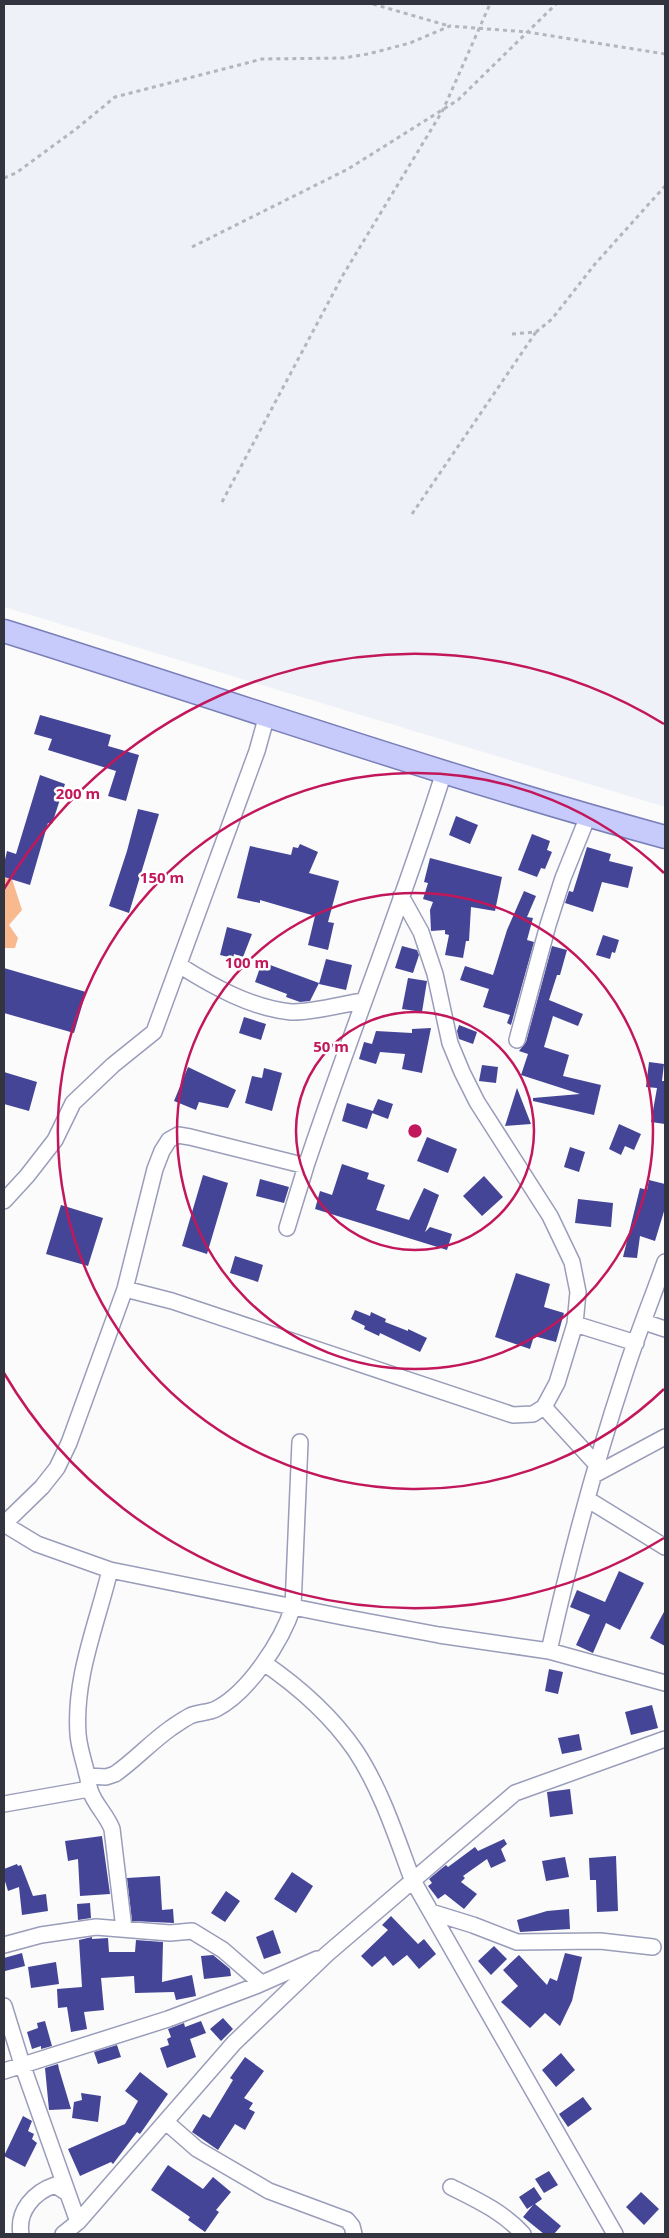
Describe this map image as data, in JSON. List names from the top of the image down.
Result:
{
  "rings": [
    "200 m",
    "150 m",
    "100 m",
    "50 m"
  ]
}
